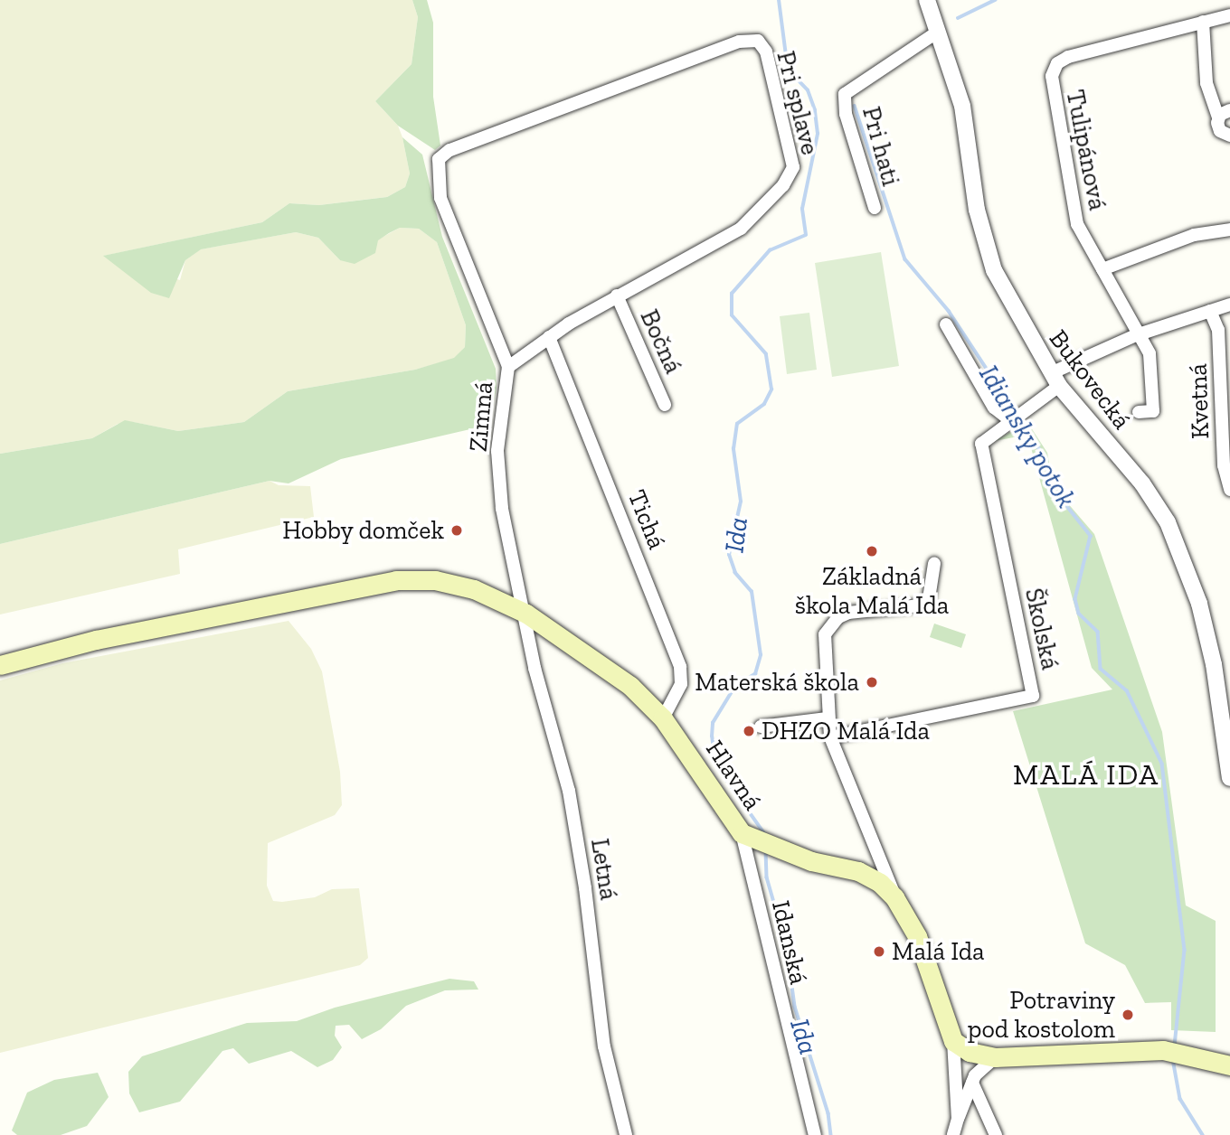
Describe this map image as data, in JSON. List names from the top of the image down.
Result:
{
  "streets": {
    "main road": ["Hlavná"],
    "street": [
      "Pri splave",
      "Pri hati",
      "Tulipánová",
      "Bočná",
      "Bukovecká",
      "Kvetná",
      "Zimná",
      "Tichá",
      "Školská",
      "Letná",
      "Idanská"
    ]
  },
  "crossings": [
    ["Pri splave", "Bočná"],
    ["Pri splave", "Zimná"],
    ["Pri splave", "Tichá"],
    ["Pri hati", "Bukovecká"],
    ["Tulipánová", "Kvetná"],
    ["Tulipánová", "Školská"],
    ["Bukovecká", "Školská"],
    ["Kvetná", "Školská"],
    ["Zimná", "Hlavná"],
    ["Zimná", "Letná"],
    ["Tichá", "Hlavná"],
    ["Hlavná", "Letná"],
    ["Hlavná", "Idanská"]
  ],
  "districts": ["MALÁ IDA"],
  "water": ["Idiansky potok", "Ida"],
  "places": [
    "Hobby domček",
    "Základná škola Malá Ida",
    "Materská škola",
    "DHZO Malá Ida",
    "Malá Ida",
    "Potraviny pod kostolom"
  ]
}
